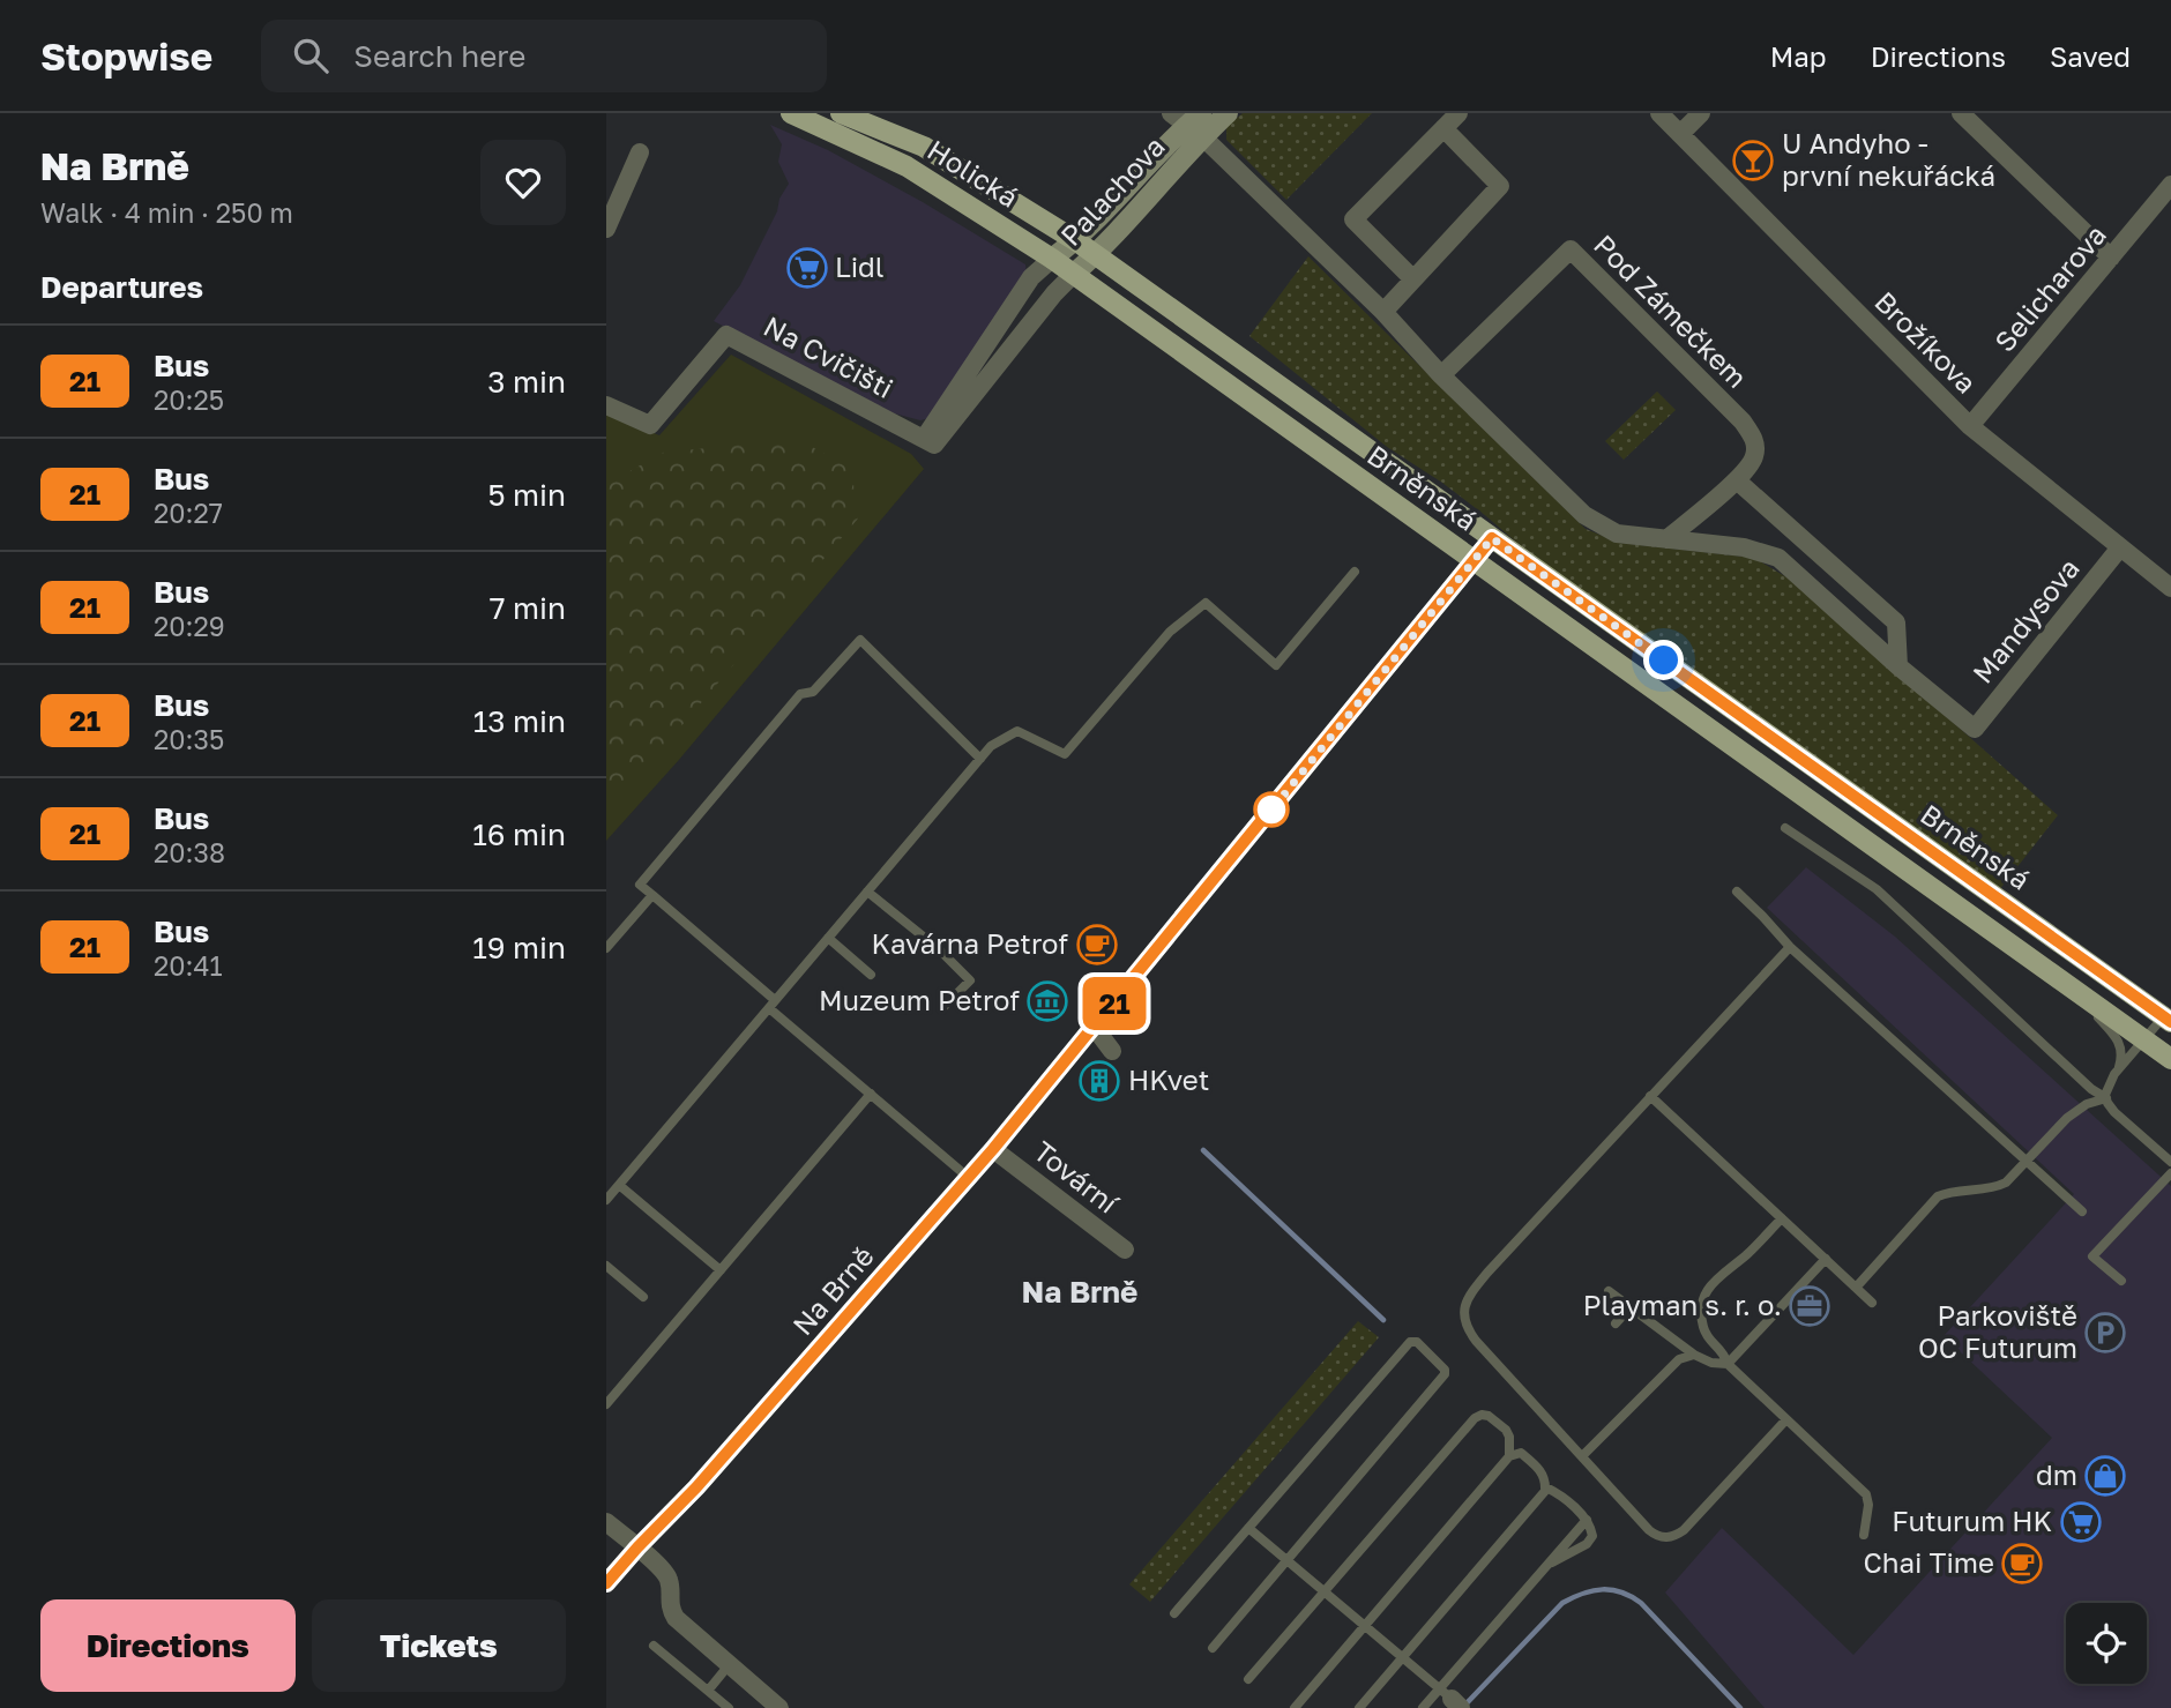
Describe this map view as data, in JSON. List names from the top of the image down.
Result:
{
  "streets": {
    "main road": ["Holická", "Brněnská"],
    "street": [
      "Palachova",
      "Selicharova",
      "Pod Zámečkem",
      "Brožíkova",
      "Na Cvičišti",
      "Mandysova",
      "Tovární",
      "Na Brně"
    ]
  },
  "crossings": [
    ["Holická", "Palachova"],
    ["Holická", "Brněnská"],
    ["Palachova", "Brněnská"],
    ["Selicharova", "Brožíkova"],
    ["Brožíkova", "Mandysova"],
    ["Brněnská", "Na Brně"],
    ["Tovární", "Na Brně"]
  ],
  "districts": ["Na Brně"],
  "places": {
    "bar": ["U Andyho - první nekuřácká"],
    "supermarket": ["Lidl", "Futurum HK"],
    "cafe": ["Kavárna Petrof", "Chai Time"],
    "museum": ["Muzeum Petrof"],
    "building": ["HKvet"],
    "office": ["Playman s. r. o."],
    "parking": ["Parkoviště OC Futurum"],
    "shop": ["dm"]
  },
  "lines": ["bus line 21"],
  "page": {
    "header": "Stopwise",
    "search": "Search here",
    "nav": ["Map", "Directions", "Saved"],
    "heading": [
      ["Na Brně", "Walk · 4 min · 250 m"],
      "Departures"
    ],
    "on_map": "21",
    "list": [
      {
        "mark": "21",
        "name": "Bus",
        "note": "20:25",
        "value": "3 min"
      },
      {
        "mark": "21",
        "name": "Bus",
        "note": "20:27",
        "value": "5 min"
      },
      {
        "mark": "21",
        "name": "Bus",
        "note": "20:29",
        "value": "7 min"
      },
      {
        "mark": "21",
        "name": "Bus",
        "note": "20:35",
        "value": "13 min"
      },
      {
        "mark": "21",
        "name": "Bus",
        "note": "20:38",
        "value": "16 min"
      },
      {
        "mark": "21",
        "name": "Bus",
        "note": "20:41",
        "value": "19 min"
      }
    ],
    "buttons": ["Directions", "Tickets"]
  }
}
